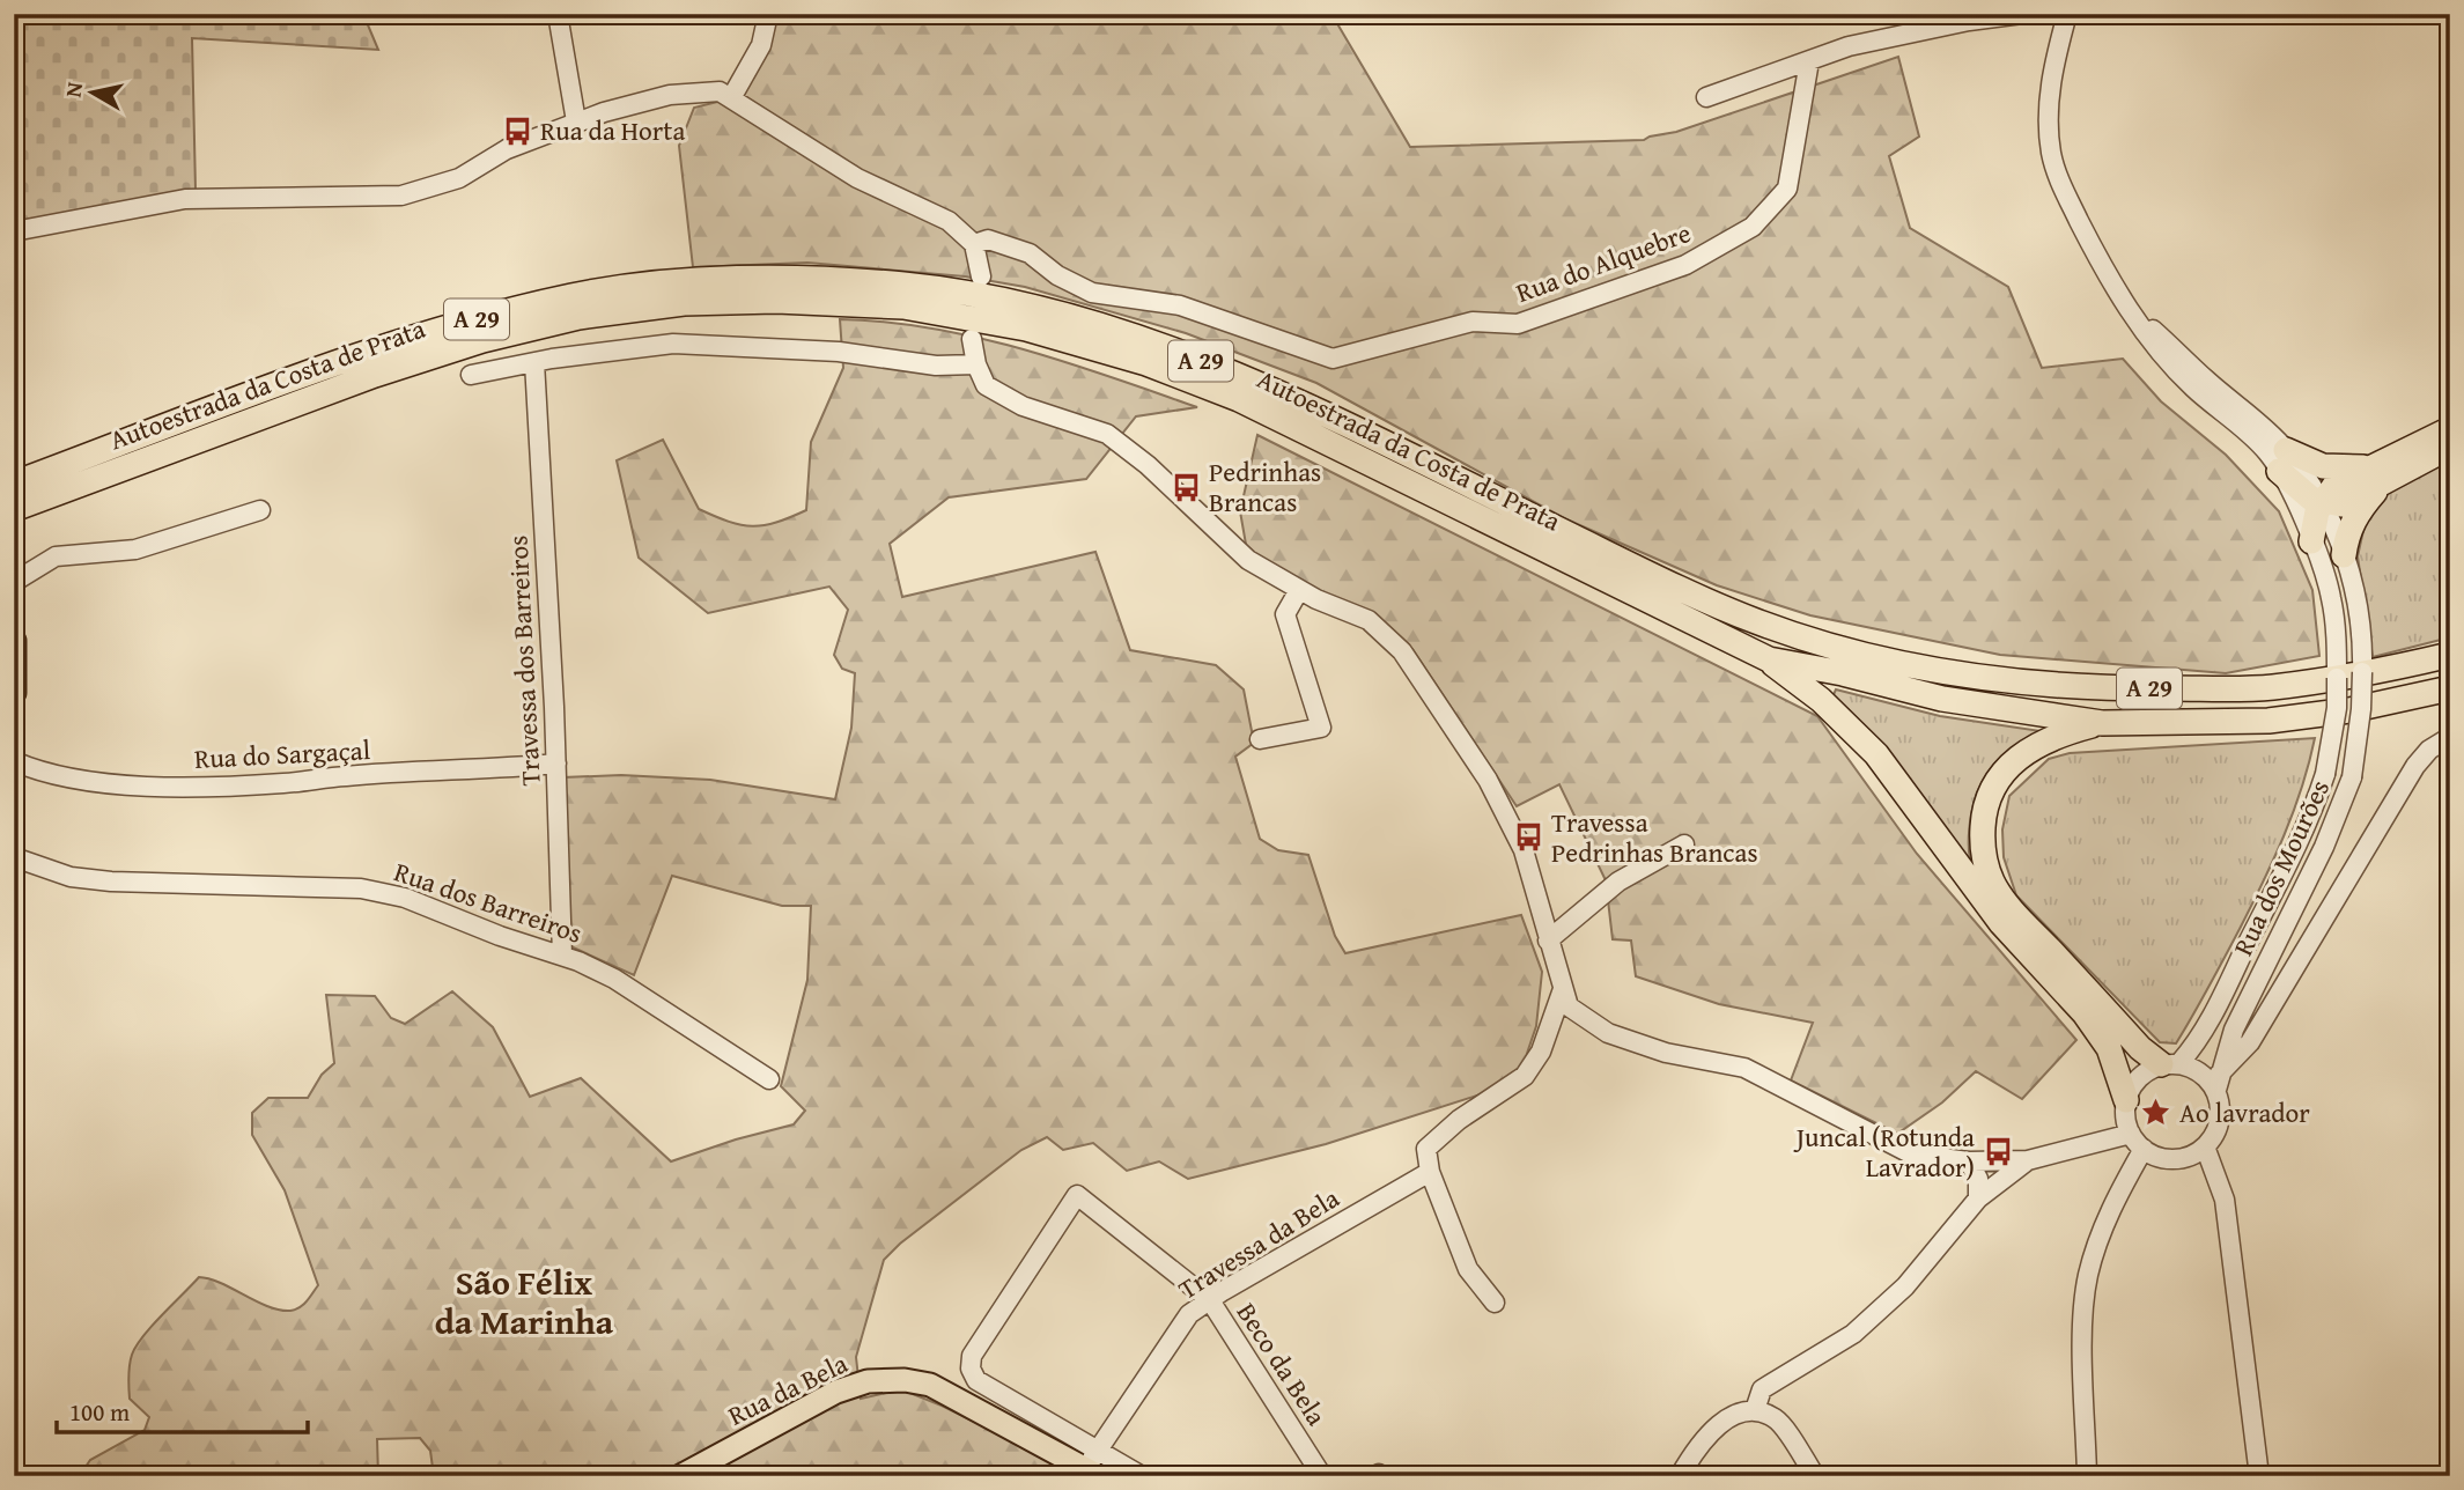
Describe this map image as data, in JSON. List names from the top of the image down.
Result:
{
  "streets": {
    "highway": ["A 29", "Autoestrada da Costa de Prata"],
    "main road": ["Rua da Bela"],
    "street": [
      "Rua do Alquebre",
      "Travessa dos Barreiros",
      "Rua do Sargaçal",
      "Rua dos Mourões",
      "Rua dos Barreiros",
      "Travessa da Bela",
      "Beco da Bela"
    ]
  },
  "crossings": [
    ["Travessa dos Barreiros", "Rua do Sargaçal"],
    ["Travessa dos Barreiros", "Rua dos Barreiros"],
    ["Travessa da Bela", "Beco da Bela"],
    ["Travessa da Bela", "Rua da Bela"],
    ["Beco da Bela", "Rua da Bela"]
  ],
  "districts": ["São Félix da Marinha"],
  "places": {
    "bus stop": [
      "Rua da Horta",
      "Pedrinhas Brancas",
      "Travessa Pedrinhas Brancas",
      "Juncal (Rotunda Lavrador)"
    ],
    "place": ["Ao lavrador"]
  },
  "scale_bar": "100 m",
  "north": "left"
}
